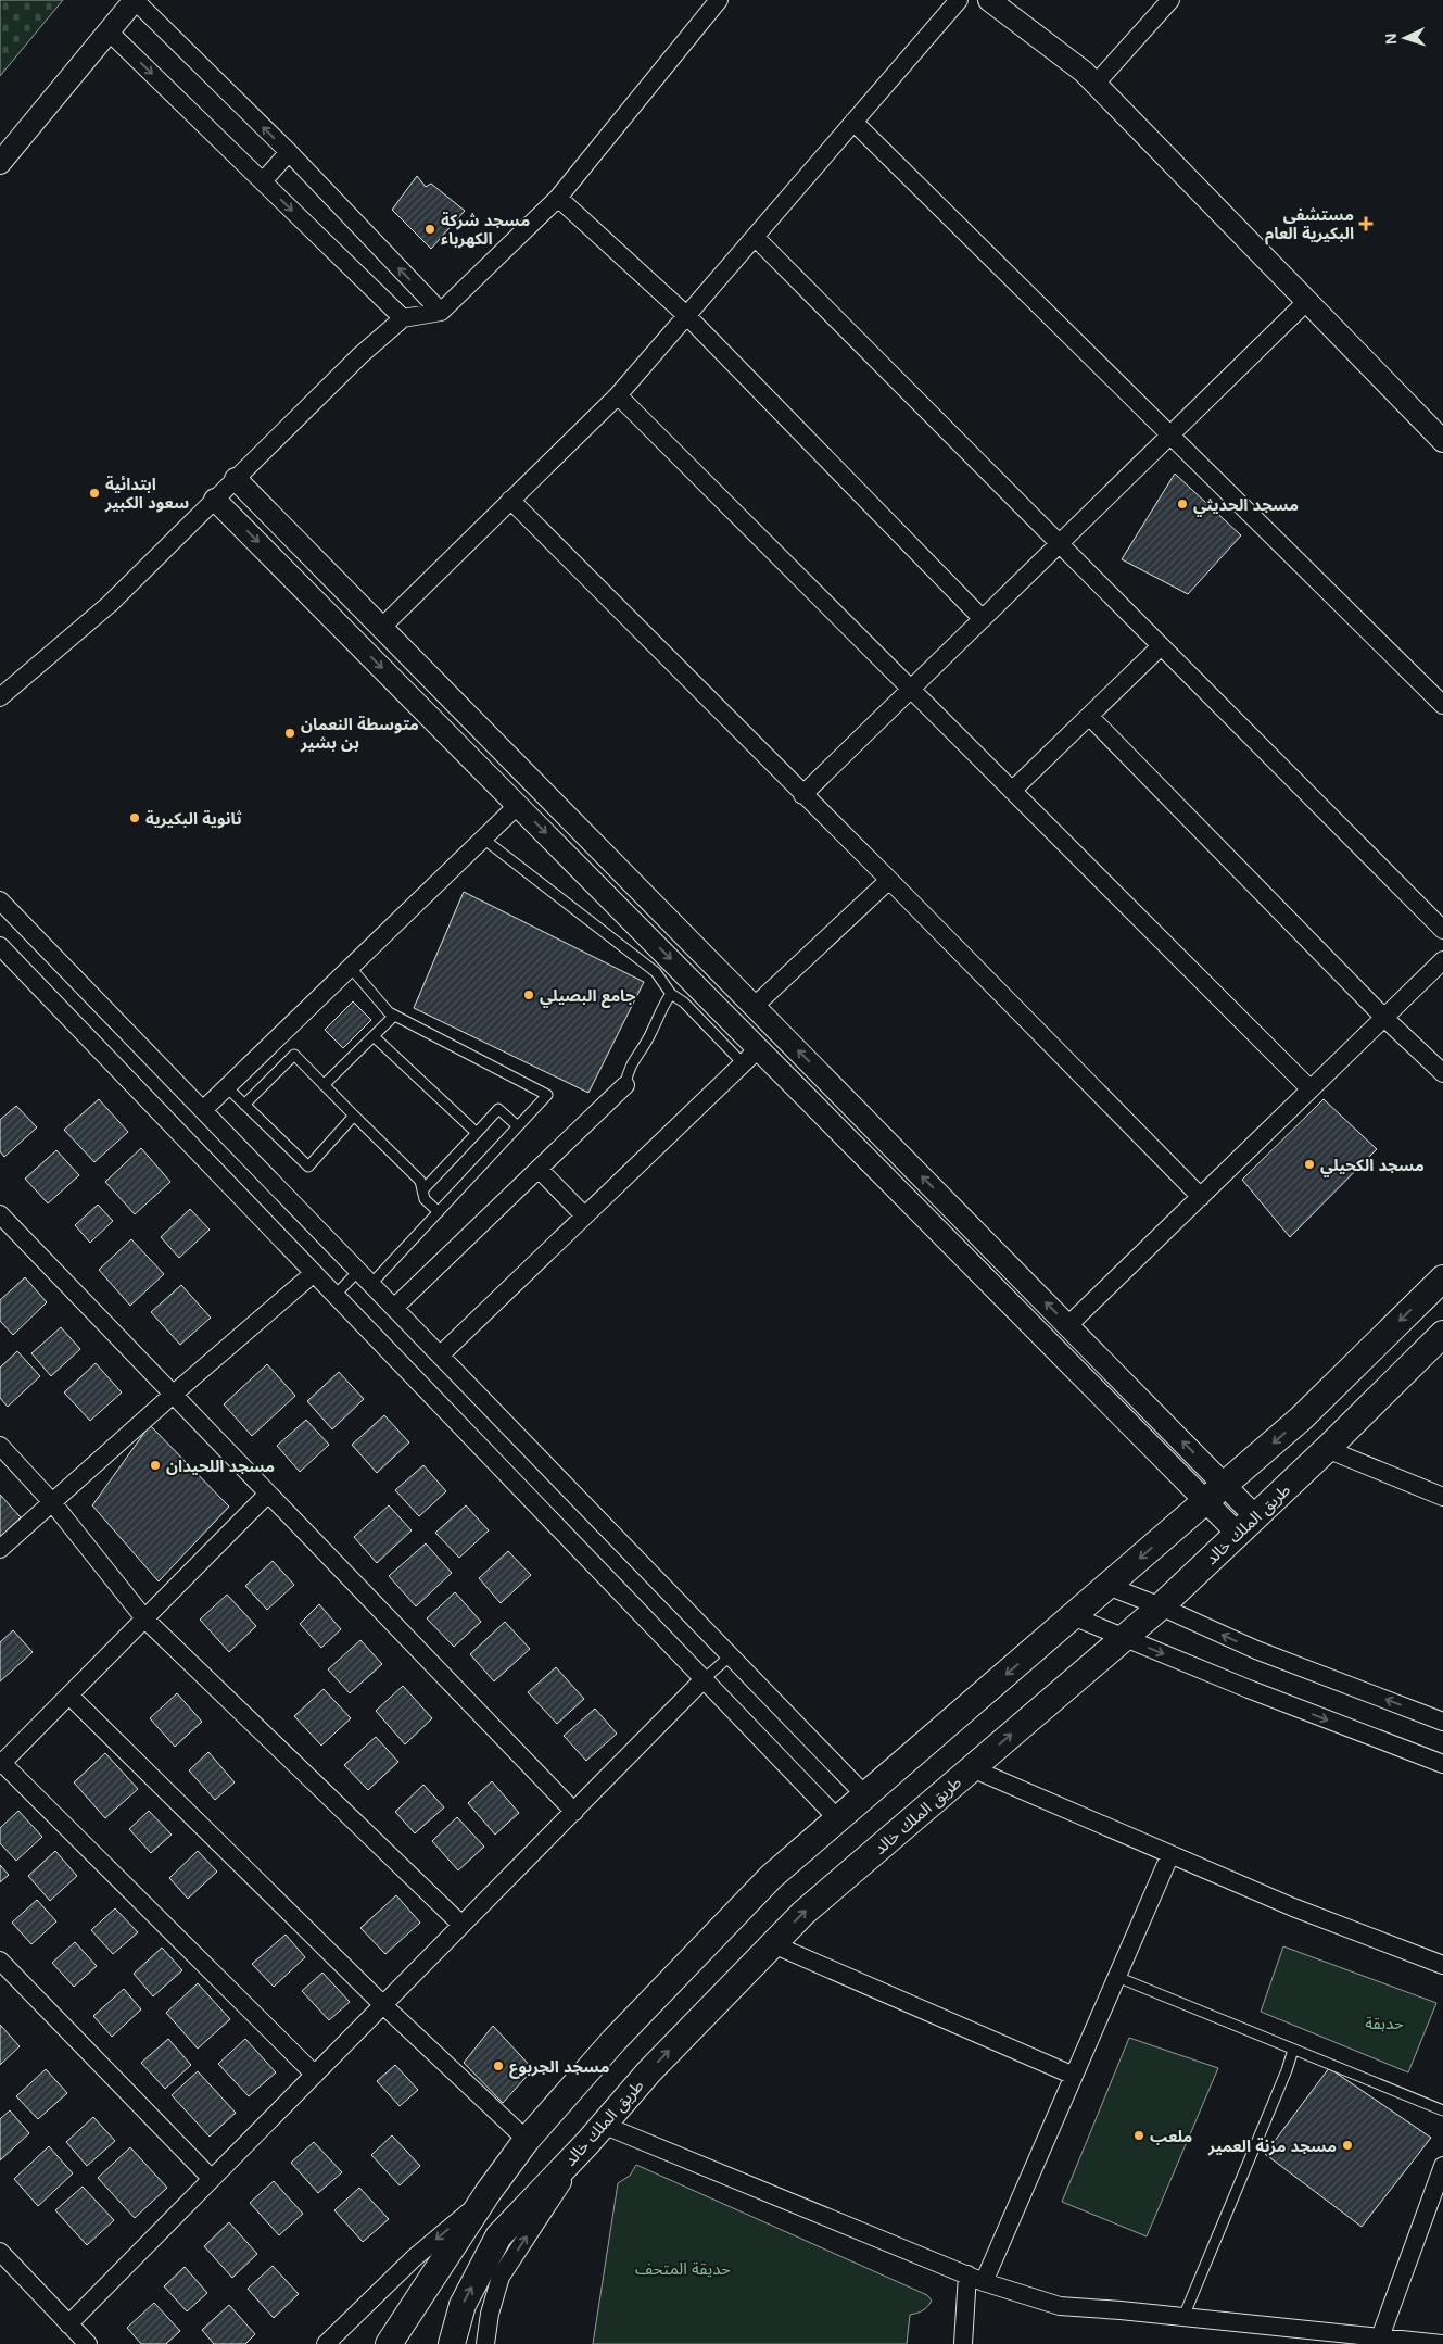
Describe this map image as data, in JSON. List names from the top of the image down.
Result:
{
  "streets": {
    "main road": ["طريق الملك خالد"]
  },
  "parks": ["حدبقة", "حديقة المتحف"],
  "places": {
    "health": ["مستشفى البكيرية العام"],
    "other": [
      "مسجد شركة الكهرباء",
      "ابتدائية سعود الكبير",
      "مسجد الحديثي",
      "متوسطة النعمان بن بشير",
      "ثانوية البكيرية",
      "جامع البصيلي",
      "مسجد الكحيلي",
      "مسجد اللحيدان",
      "مسجد الجربوع",
      "ملعب",
      "مسجد مزنة العمير"
    ]
  },
  "north": "left"
}
